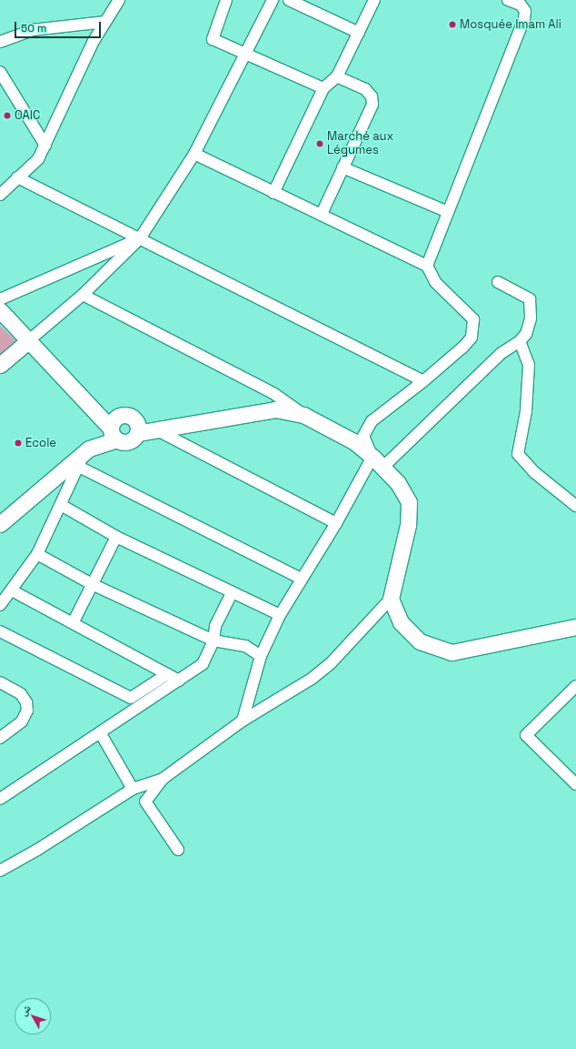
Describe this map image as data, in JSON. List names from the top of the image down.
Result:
{
  "places": [
    "Mosquée Imam Ali",
    "OAIC",
    "Marché aux Légumes",
    "Ecole"
  ],
  "scale_bar": "50 m",
  "north": "top left"
}
